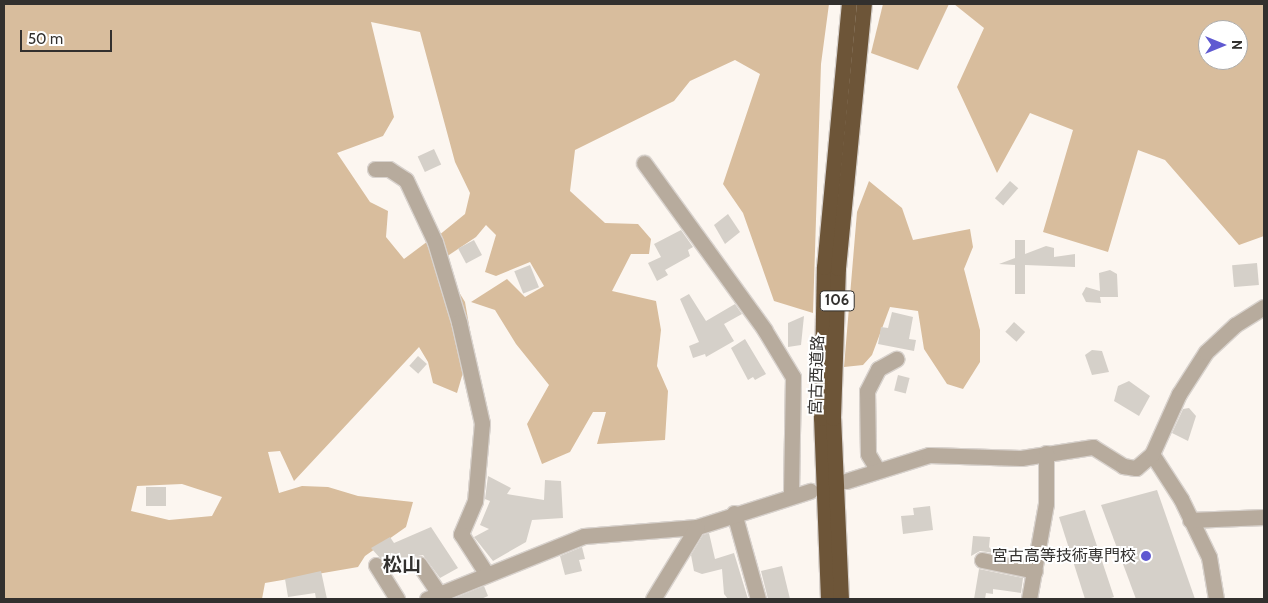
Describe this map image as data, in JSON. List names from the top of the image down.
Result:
{
  "streets": {
    "highway": ["106", "宮古西道路"]
  },
  "districts": ["松山"],
  "places": ["宮古高等技術専門校"],
  "scale_bar": "50 m",
  "north": "right"
}
